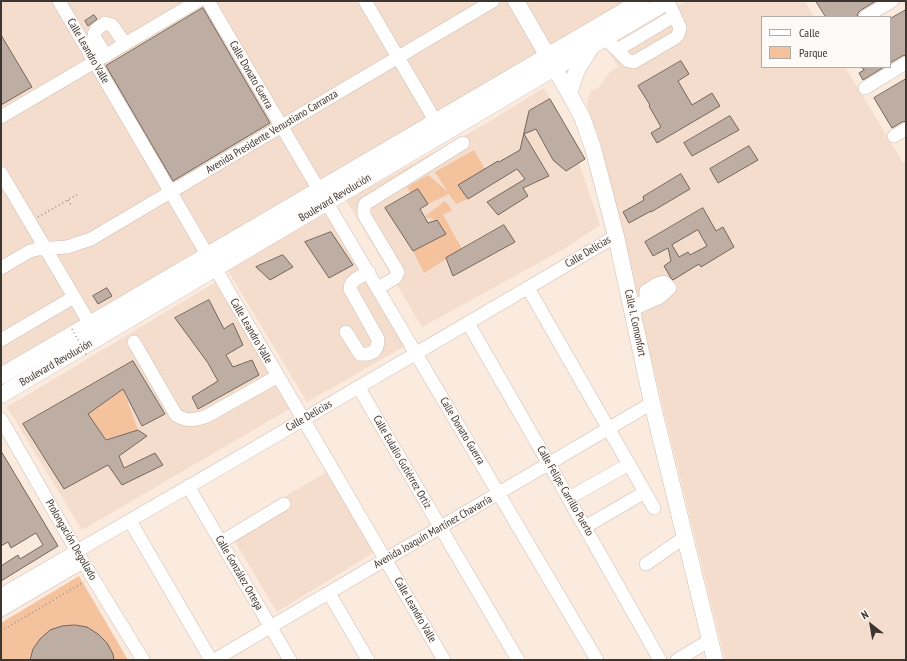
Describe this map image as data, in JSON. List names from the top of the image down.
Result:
{
  "streets": {
    "main road": ["Boulevard Revolución", "Calle I. Comonfort"],
    "street": [
      "Calle Leandro Valle",
      "Calle Donato Guerra",
      "Avenida Presidente Venustiano Carranza",
      "Calle Delicias",
      "Calle Eulalio Gutiérrez Ortiz",
      "Calle Felipe Carrillo Puerto",
      "Avenida Joaquín Martínez Chavarría",
      "Prolongación Degollado",
      "Calle González Ortega"
    ]
  },
  "crossings": [
    ["Calle Leandro Valle", "Avenida Presidente Venustiano Carranza"],
    ["Calle Leandro Valle", "Boulevard Revolución"],
    ["Calle Leandro Valle", "Calle Delicias"],
    ["Calle Leandro Valle", "Avenida Joaquín Martínez Chavarría"],
    ["Calle Donato Guerra", "Avenida Presidente Venustiano Carranza"],
    ["Calle Donato Guerra", "Boulevard Revolución"],
    ["Calle Donato Guerra", "Calle Delicias"],
    ["Calle Donato Guerra", "Avenida Joaquín Martínez Chavarría"],
    ["Boulevard Revolución", "Calle I. Comonfort"],
    ["Calle Delicias", "Calle I. Comonfort"],
    ["Calle Delicias", "Calle Eulalio Gutiérrez Ortiz"],
    ["Calle Delicias", "Calle Felipe Carrillo Puerto"],
    ["Calle Delicias", "Prolongación Degollado"],
    ["Calle Delicias", "Calle González Ortega"],
    ["Calle I. Comonfort", "Avenida Joaquín Martínez Chavarría"],
    ["Calle Eulalio Gutiérrez Ortiz", "Avenida Joaquín Martínez Chavarría"],
    ["Calle Felipe Carrillo Puerto", "Avenida Joaquín Martínez Chavarría"],
    ["Avenida Joaquín Martínez Chavarría", "Calle González Ortega"]
  ],
  "legend": ["Calle", "Parque"],
  "north": "top left"
}
